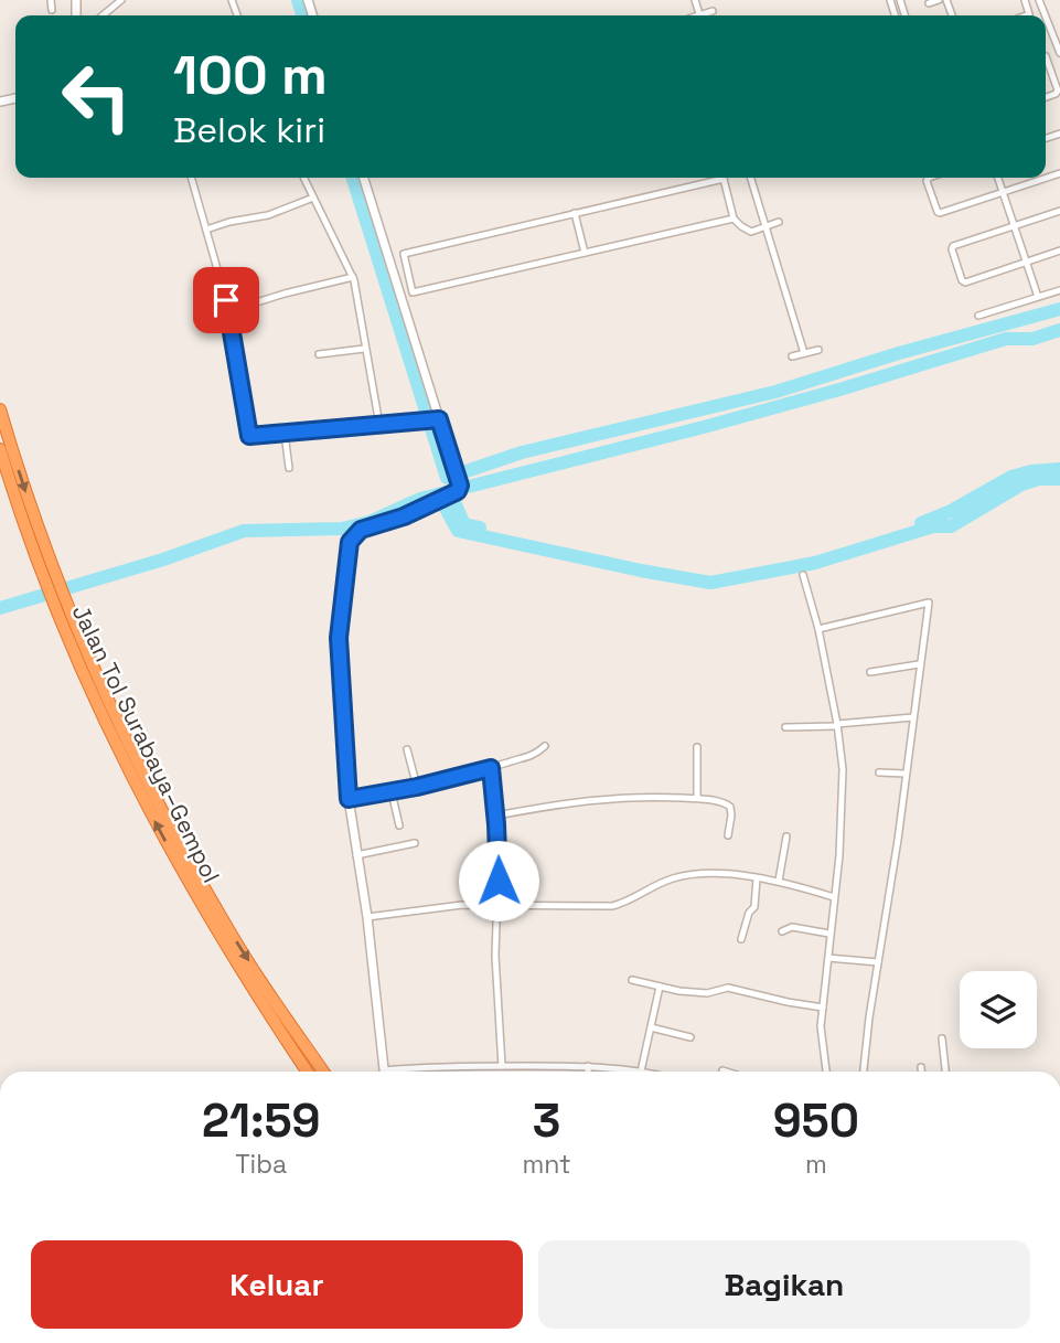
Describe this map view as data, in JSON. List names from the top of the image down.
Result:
{
  "streets": {
    "highway": ["Jalan Tol Surabaya–Gempol"]
  },
  "page": {
    "turn": ["100 m", "Belok kiri"],
    "eta": [
      "21:59",
      "Tiba",
      "3",
      "mnt",
      "950",
      "m"
    ],
    "buttons": ["Keluar", "Bagikan"]
  }
}
